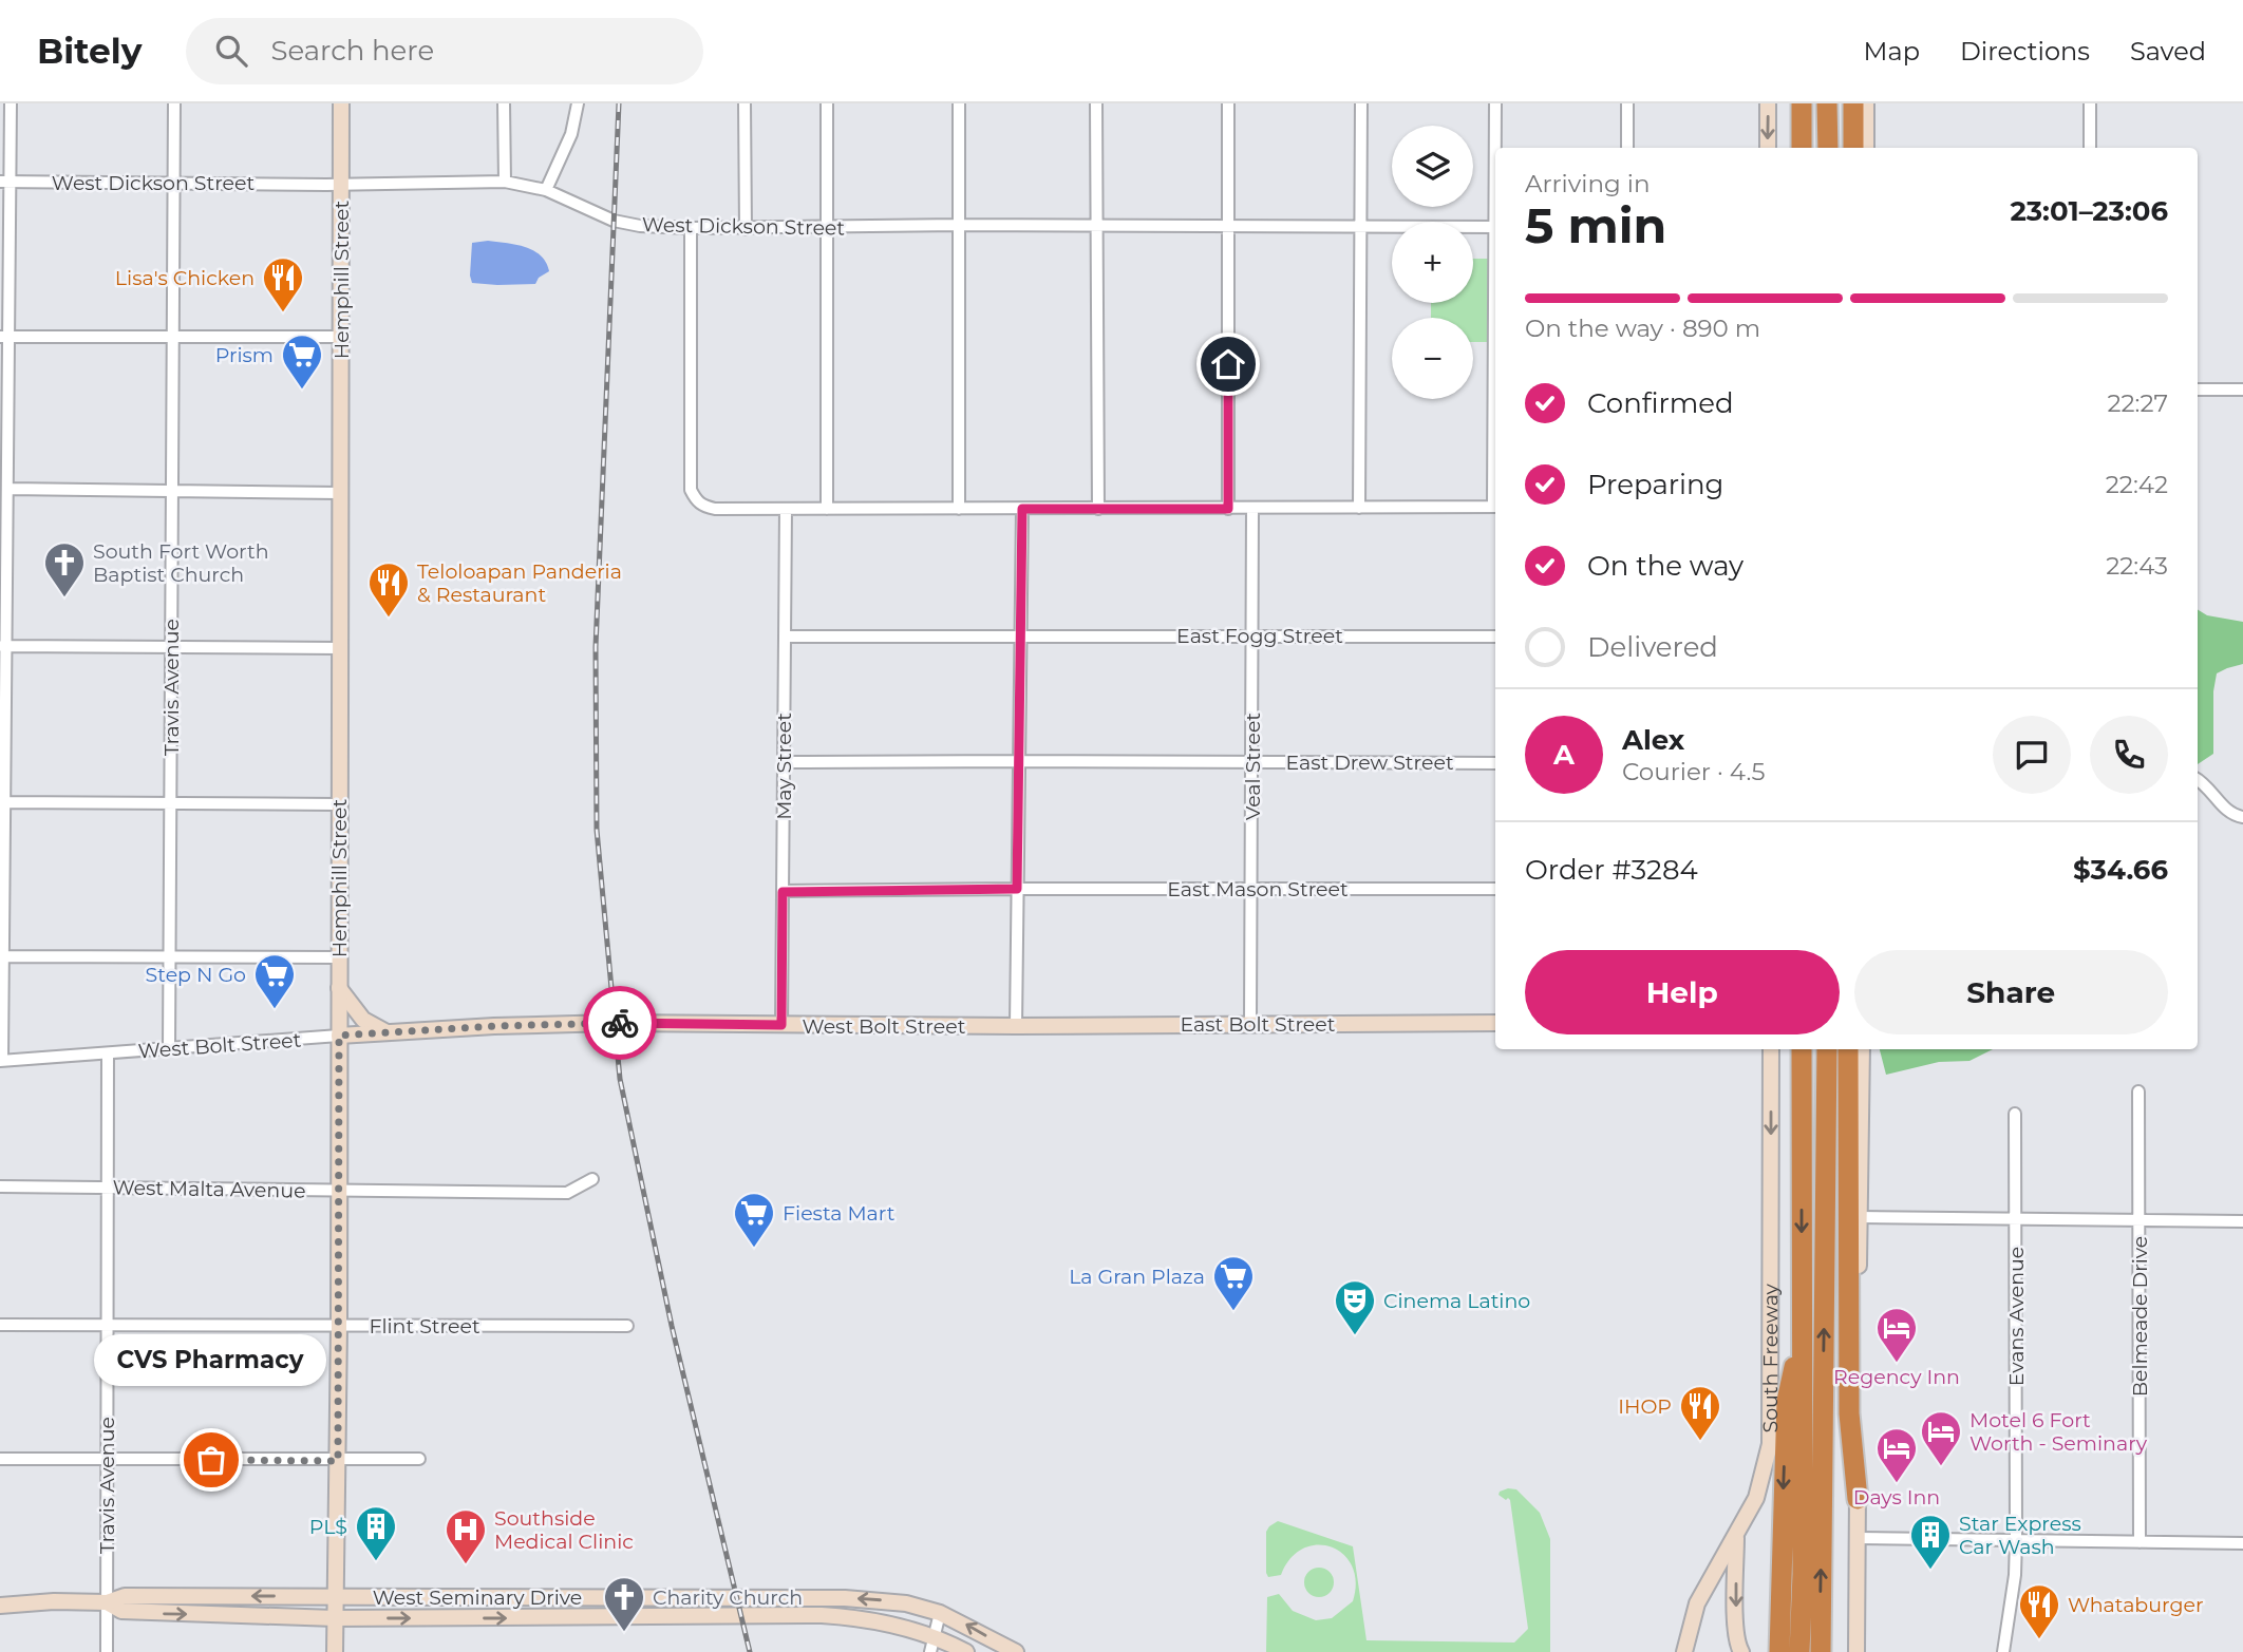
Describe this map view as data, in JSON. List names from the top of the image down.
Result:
{
  "streets": {
    "highway": ["South Freeway"],
    "main road": [
      "Hemphill Street",
      "East Bolt Street",
      "West Bolt Street",
      "West Seminary Drive"
    ],
    "street": [
      "West Dickson Street",
      "East Fogg Street",
      "Travis Avenue",
      "East Drew Street",
      "May Street",
      "Veal Street",
      "East Mason Street",
      "West Malta Avenue",
      "Evans Avenue",
      "Belmeade Drive",
      "Flint Street"
    ]
  },
  "crossings": [
    ["West Dickson Street", "Hemphill Street"],
    ["West Dickson Street", "Travis Avenue"],
    ["Hemphill Street", "West Bolt Street"],
    ["Hemphill Street", "West Malta Avenue"],
    ["Hemphill Street", "Flint Street"],
    ["Hemphill Street", "West Seminary Drive"],
    ["East Fogg Street", "May Street"],
    ["East Fogg Street", "Veal Street"],
    ["Travis Avenue", "West Bolt Street"],
    ["Travis Avenue", "West Malta Avenue"],
    ["Travis Avenue", "Flint Street"],
    ["Travis Avenue", "West Seminary Drive"],
    ["East Drew Street", "May Street"],
    ["East Drew Street", "Veal Street"],
    ["May Street", "East Mason Street"],
    ["May Street", "West Bolt Street"],
    ["Veal Street", "East Mason Street"],
    ["Veal Street", "East Bolt Street"],
    ["East Bolt Street", "West Bolt Street"]
  ],
  "places": {
    "restaurant": [
      "Lisa's Chicken",
      "Teloloapan Panderia & Restaurant",
      "IHOP",
      "Whataburger"
    ],
    "supermarket": [
      "Prism",
      "Step N Go",
      "Fiesta Mart",
      "La Gran Plaza"
    ],
    "church": ["South Fort Worth Baptist Church", "Charity Church"],
    "theatre": ["Cinema Latino"],
    "hotel": ["Regency Inn", "Motel 6 Fort Worth - Seminary", "Days Inn"],
    "other": ["CVS Pharmacy"],
    "building": ["PL$", "Star Express Car Wash"],
    "hospital": ["Southside Medical Clinic"]
  },
  "page": {
    "header": "Bitely",
    "search": "Search here",
    "nav": ["Map", "Directions", "Saved"],
    "map_buttons": ["+", "−"],
    "heading": ["5 min", "Arriving in", "23:01–23:06"],
    "panel": [
      "Alex",
      "Courier · 4.5",
      "Order #3284",
      "$34.66"
    ],
    "bar": "On the way · 890 m",
    "list": [
      ["Confirmed", "22:27"],
      ["Preparing", "22:42"],
      ["On the way", "22:43"],
      "Delivered"
    ],
    "round": "A",
    "buttons": ["Help", "Share"],
    "bubble": "CVS Pharmacy"
  }
}
